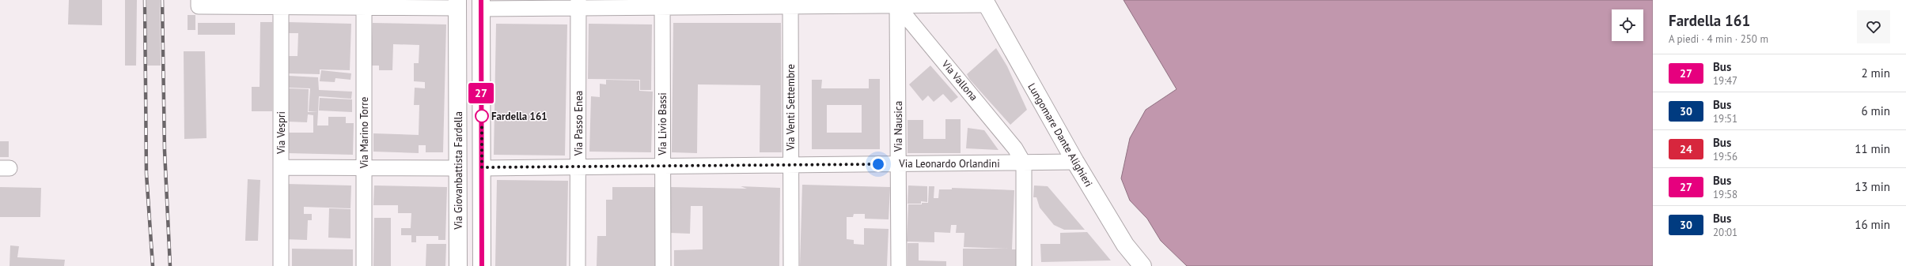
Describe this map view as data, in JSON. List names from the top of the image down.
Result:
{
  "streets": {
    "main road": ["Lungomare Dante Alighieri", "Via Giovanbattista Fardella"],
    "street": [
      "Via Vallona",
      "Via Venti Settembre",
      "Via Passo Enea",
      "Via Livio Bassi",
      "Via Nausica",
      "Via Vespri",
      "Via Marino Torre",
      "Via Leonardo Orlandini"
    ]
  },
  "crossings": [
    ["Via Vallona", "Via Nausica"],
    ["Via Vallona", "Via Leonardo Orlandini"],
    ["Via Venti Settembre", "Via Leonardo Orlandini"],
    ["Via Passo Enea", "Via Leonardo Orlandini"],
    ["Via Livio Bassi", "Via Leonardo Orlandini"],
    ["Via Nausica", "Via Leonardo Orlandini"],
    ["Lungomare Dante Alighieri", "Via Leonardo Orlandini"]
  ],
  "places": ["Fardella 161"],
  "lines": ["bus line 27"],
  "page": {
    "on_map": "27",
    "heading": ["Fardella 161", "A piedi · 4 min · 250 m"],
    "list": [
      {
        "mark": "27",
        "name": "Bus",
        "note": "19:47",
        "value": "2 min"
      },
      {
        "mark": "30",
        "name": "Bus",
        "note": "19:51",
        "value": "6 min"
      },
      {
        "mark": "24",
        "name": "Bus",
        "note": "19:56",
        "value": "11 min"
      },
      {
        "mark": "27",
        "name": "Bus",
        "note": "19:58",
        "value": "13 min"
      },
      {
        "mark": "30",
        "name": "Bus",
        "note": "20:01",
        "value": "16 min"
      }
    ]
  }
}
